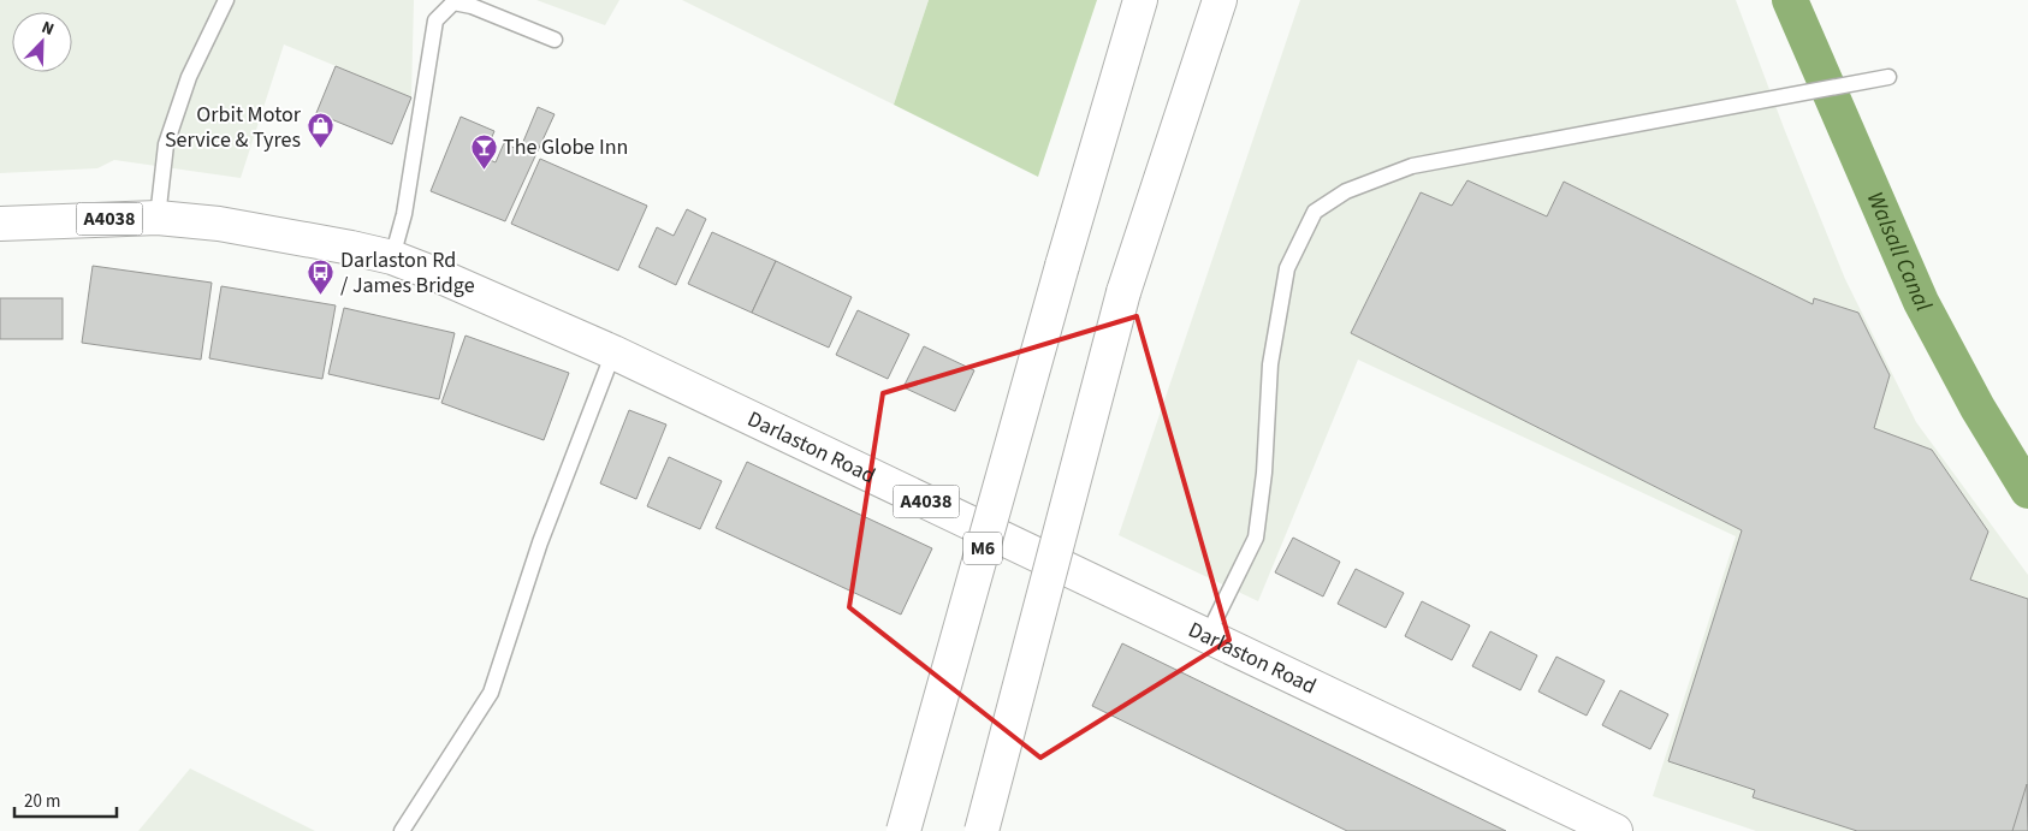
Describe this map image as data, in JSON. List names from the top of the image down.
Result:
{
  "streets": {
    "main road": ["A4038", "Darlaston Road", "M6"]
  },
  "crossings": [
    ["A4038", "Darlaston Road"]
  ],
  "water": ["Walsall Canal"],
  "places": {
    "shop": ["Orbit Motor Service & Tyres"],
    "bar": ["The Globe Inn"],
    "bus stop": ["Darlaston Rd / James Bridge"]
  },
  "scale_bar": "20 m",
  "north": "top right"
}
